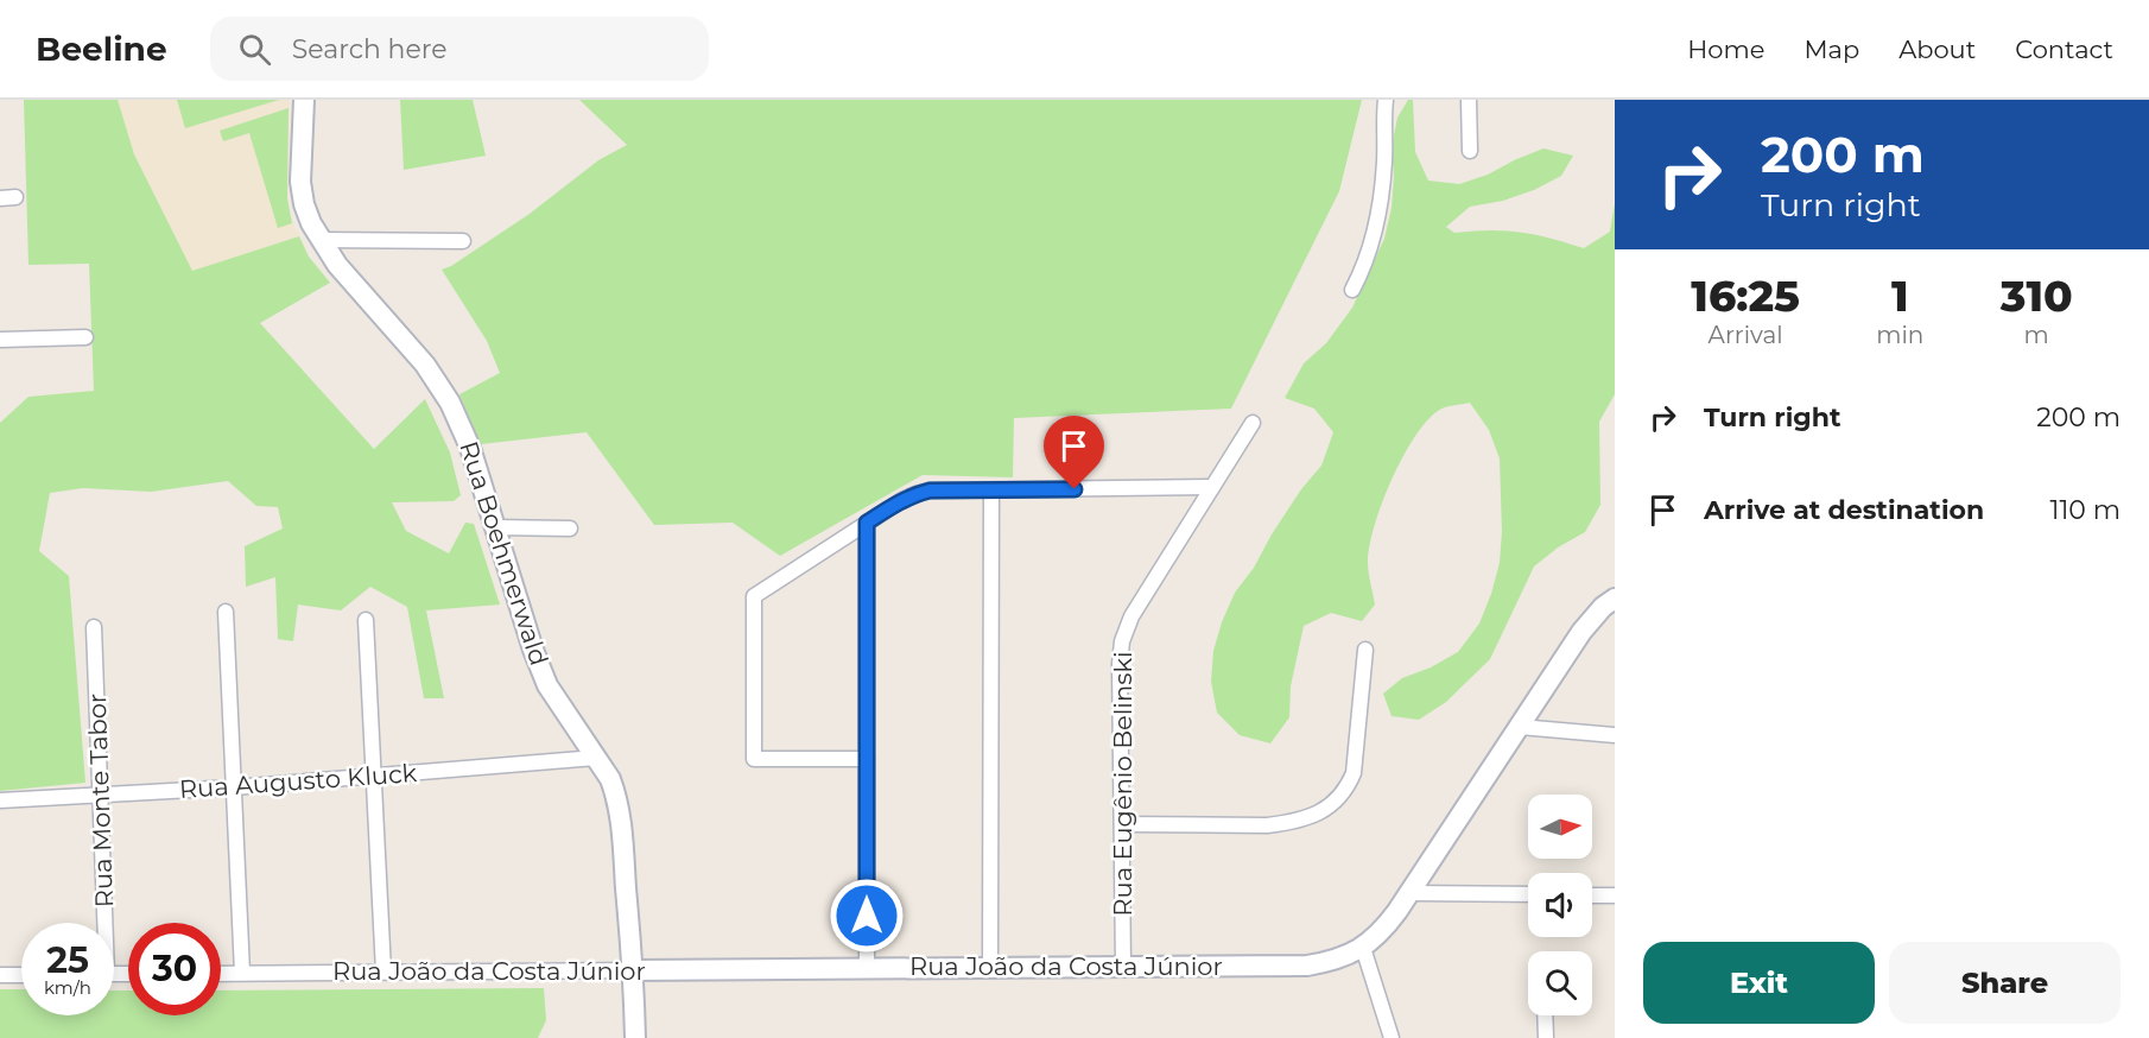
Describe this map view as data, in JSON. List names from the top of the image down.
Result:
{
  "streets": {
    "main road": ["Rua Boehmerwald", "Rua João da Costa Júnior"],
    "street": ["Rua Augusto Kluck", "Rua Eugênio Belinski", "Rua Monte Tabor"]
  },
  "crossings": [
    ["Rua Boehmerwald", "Rua Augusto Kluck"],
    ["Rua Boehmerwald", "Rua João da Costa Júnior"],
    ["Rua Augusto Kluck", "Rua Monte Tabor"],
    ["Rua Eugênio Belinski", "Rua João da Costa Júnior"]
  ],
  "north": "right",
  "page": {
    "header": "Beeline",
    "search": "Search here",
    "nav": [
      "Home",
      "Map",
      "About",
      "Contact"
    ],
    "turn": ["200 m", "Turn right"],
    "eta": [
      "16:25",
      "Arrival",
      "1",
      "min",
      "310",
      "m"
    ],
    "list": [
      {
        "name": "Turn right",
        "value": "200 m"
      },
      {
        "name": "Arrive at destination",
        "value": "110 m"
      }
    ],
    "speed": "25 km/h",
    "limit": "30",
    "buttons": ["Exit", "Share"]
  }
}
